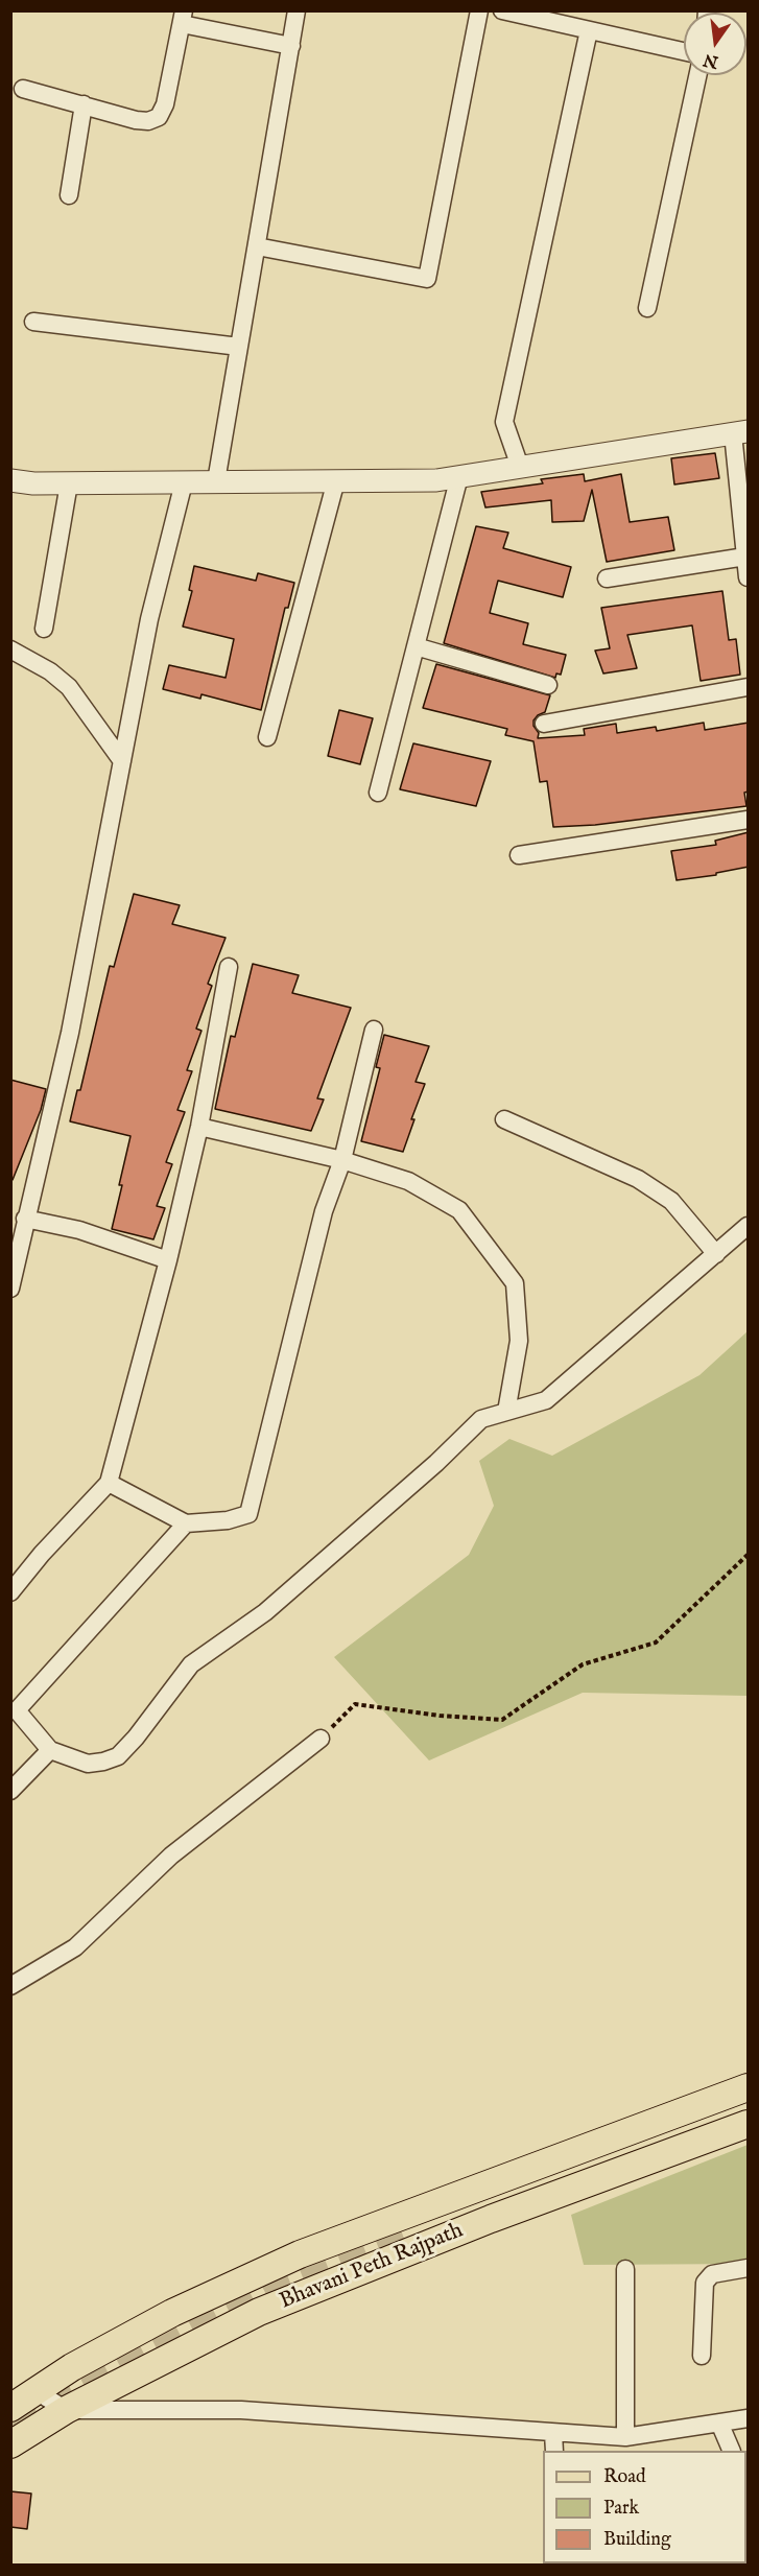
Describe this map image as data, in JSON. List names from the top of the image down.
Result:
{
  "streets": {
    "main road": ["Bhavani Peth Rajpath"]
  },
  "legend": ["Road", "Park", "Building"],
  "north": "bottom"
}
